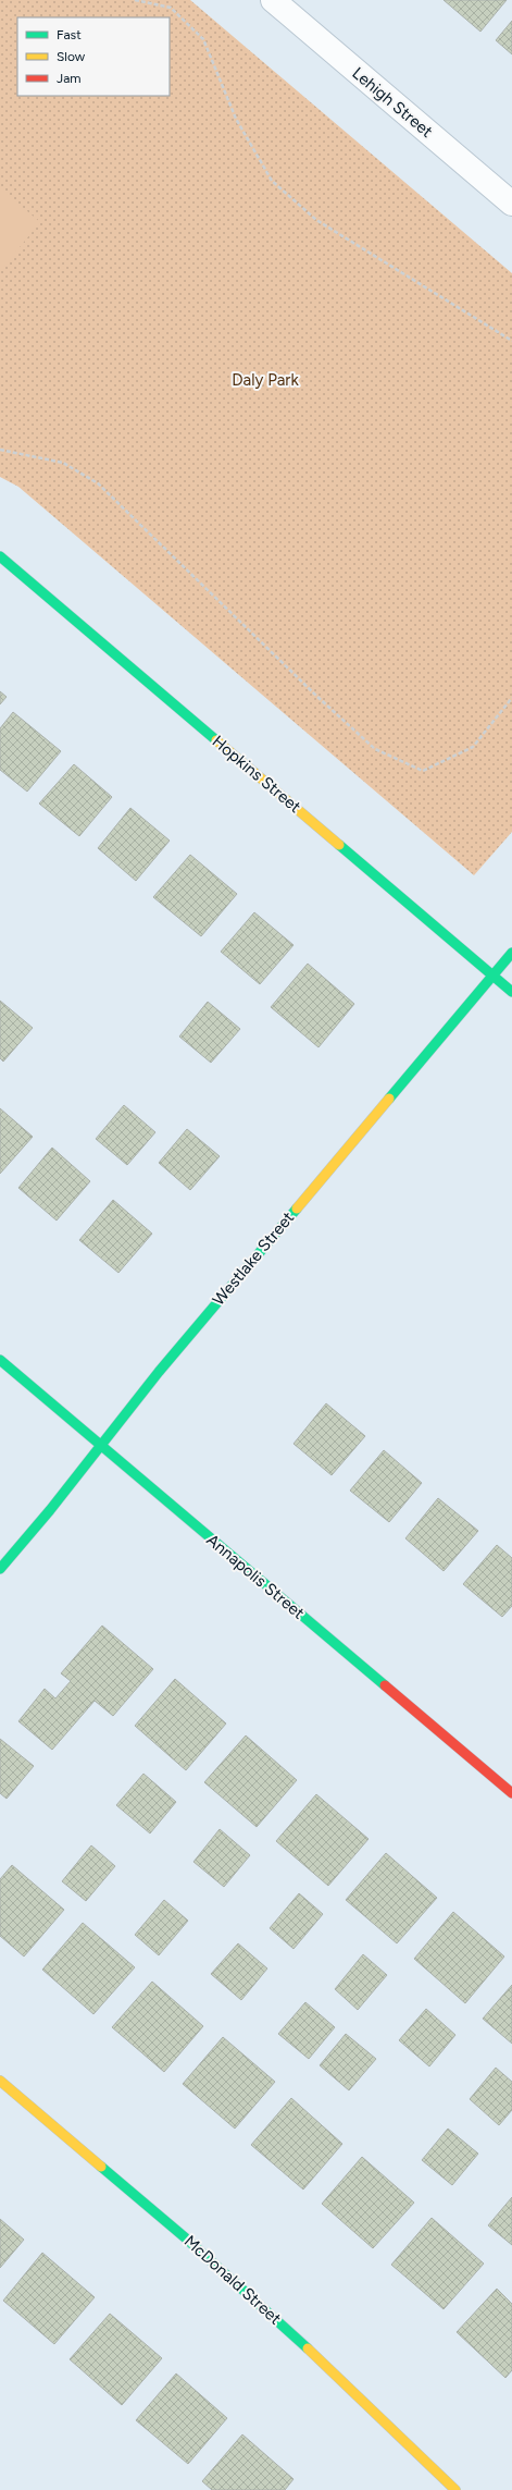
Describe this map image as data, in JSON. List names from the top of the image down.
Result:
{
  "streets": {
    "street": [
      "Lehigh Street",
      "Hopkins Street",
      "Westlake Street",
      "Annapolis Street",
      "McDonald Street"
    ]
  },
  "crossings": [
    ["Hopkins Street", "Westlake Street"],
    ["Westlake Street", "Annapolis Street"]
  ],
  "parks": ["Daly Park"],
  "legend": ["Fast", "Slow", "Jam"]
}
